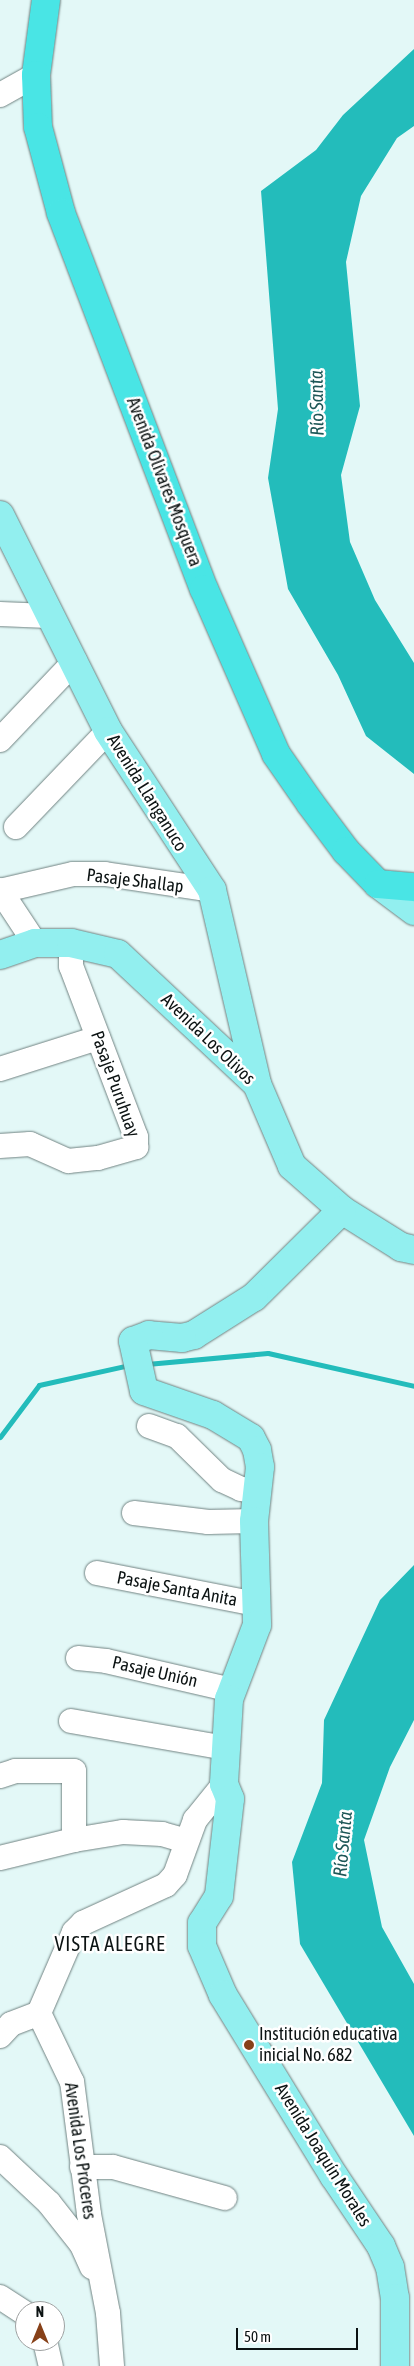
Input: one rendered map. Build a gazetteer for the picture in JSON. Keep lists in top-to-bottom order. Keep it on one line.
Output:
{"streets":{"highway":["Avenida Olivares Mosquera"],"main road":["Avenida Llanganuco","Avenida Los Olivos","Avenida Joaquín Morales"],"street":["Pasaje Shallap","Pasaje Puruhuay","Pasaje Santa Anita","Pasaje Unión","Avenida Los Próceres"]},"crossings":[["Avenida Llanganuco","Pasaje Shallap"],["Avenida Llanganuco","Avenida Los Olivos"],["Avenida Los Olivos","Pasaje Puruhuay"],["Avenida Los Olivos","Avenida Joaquín Morales"],["Pasaje Santa Anita","Avenida Joaquín Morales"],["Pasaje Unión","Avenida Joaquín Morales"]],"districts":["VISTA ALEGRE"],"water":["Río Santa"],"places":["Institución educativa inicial No. 682"],"scale_bar":"50 m","north":"top"}
